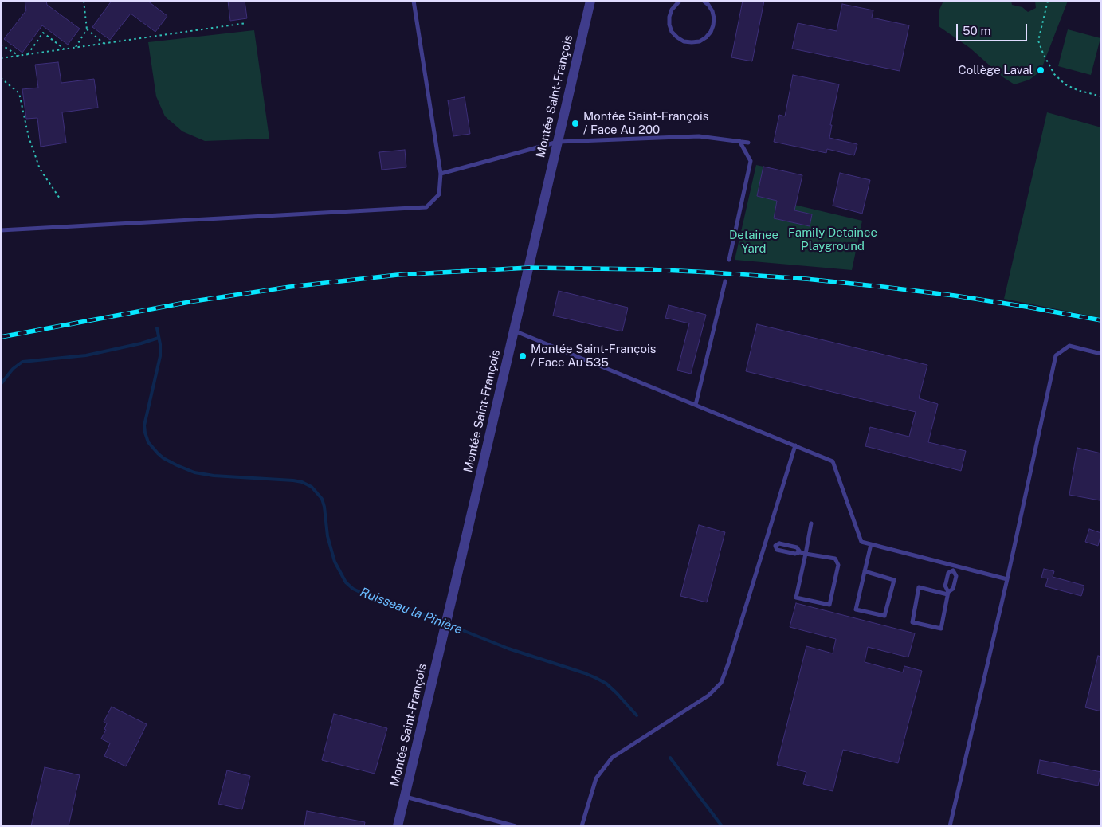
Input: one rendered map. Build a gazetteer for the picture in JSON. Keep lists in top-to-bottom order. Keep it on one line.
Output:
{"streets":{"street":["Montée Saint-François"]},"water":["Ruisseau la Pinière"],"parks":["Family Detainee Playground","Detainee Yard"],"places":["Collège Laval","Montée Saint-François / Face Au 200","Montée Saint-François / Face Au 535"],"scale_bar":"50 m"}
